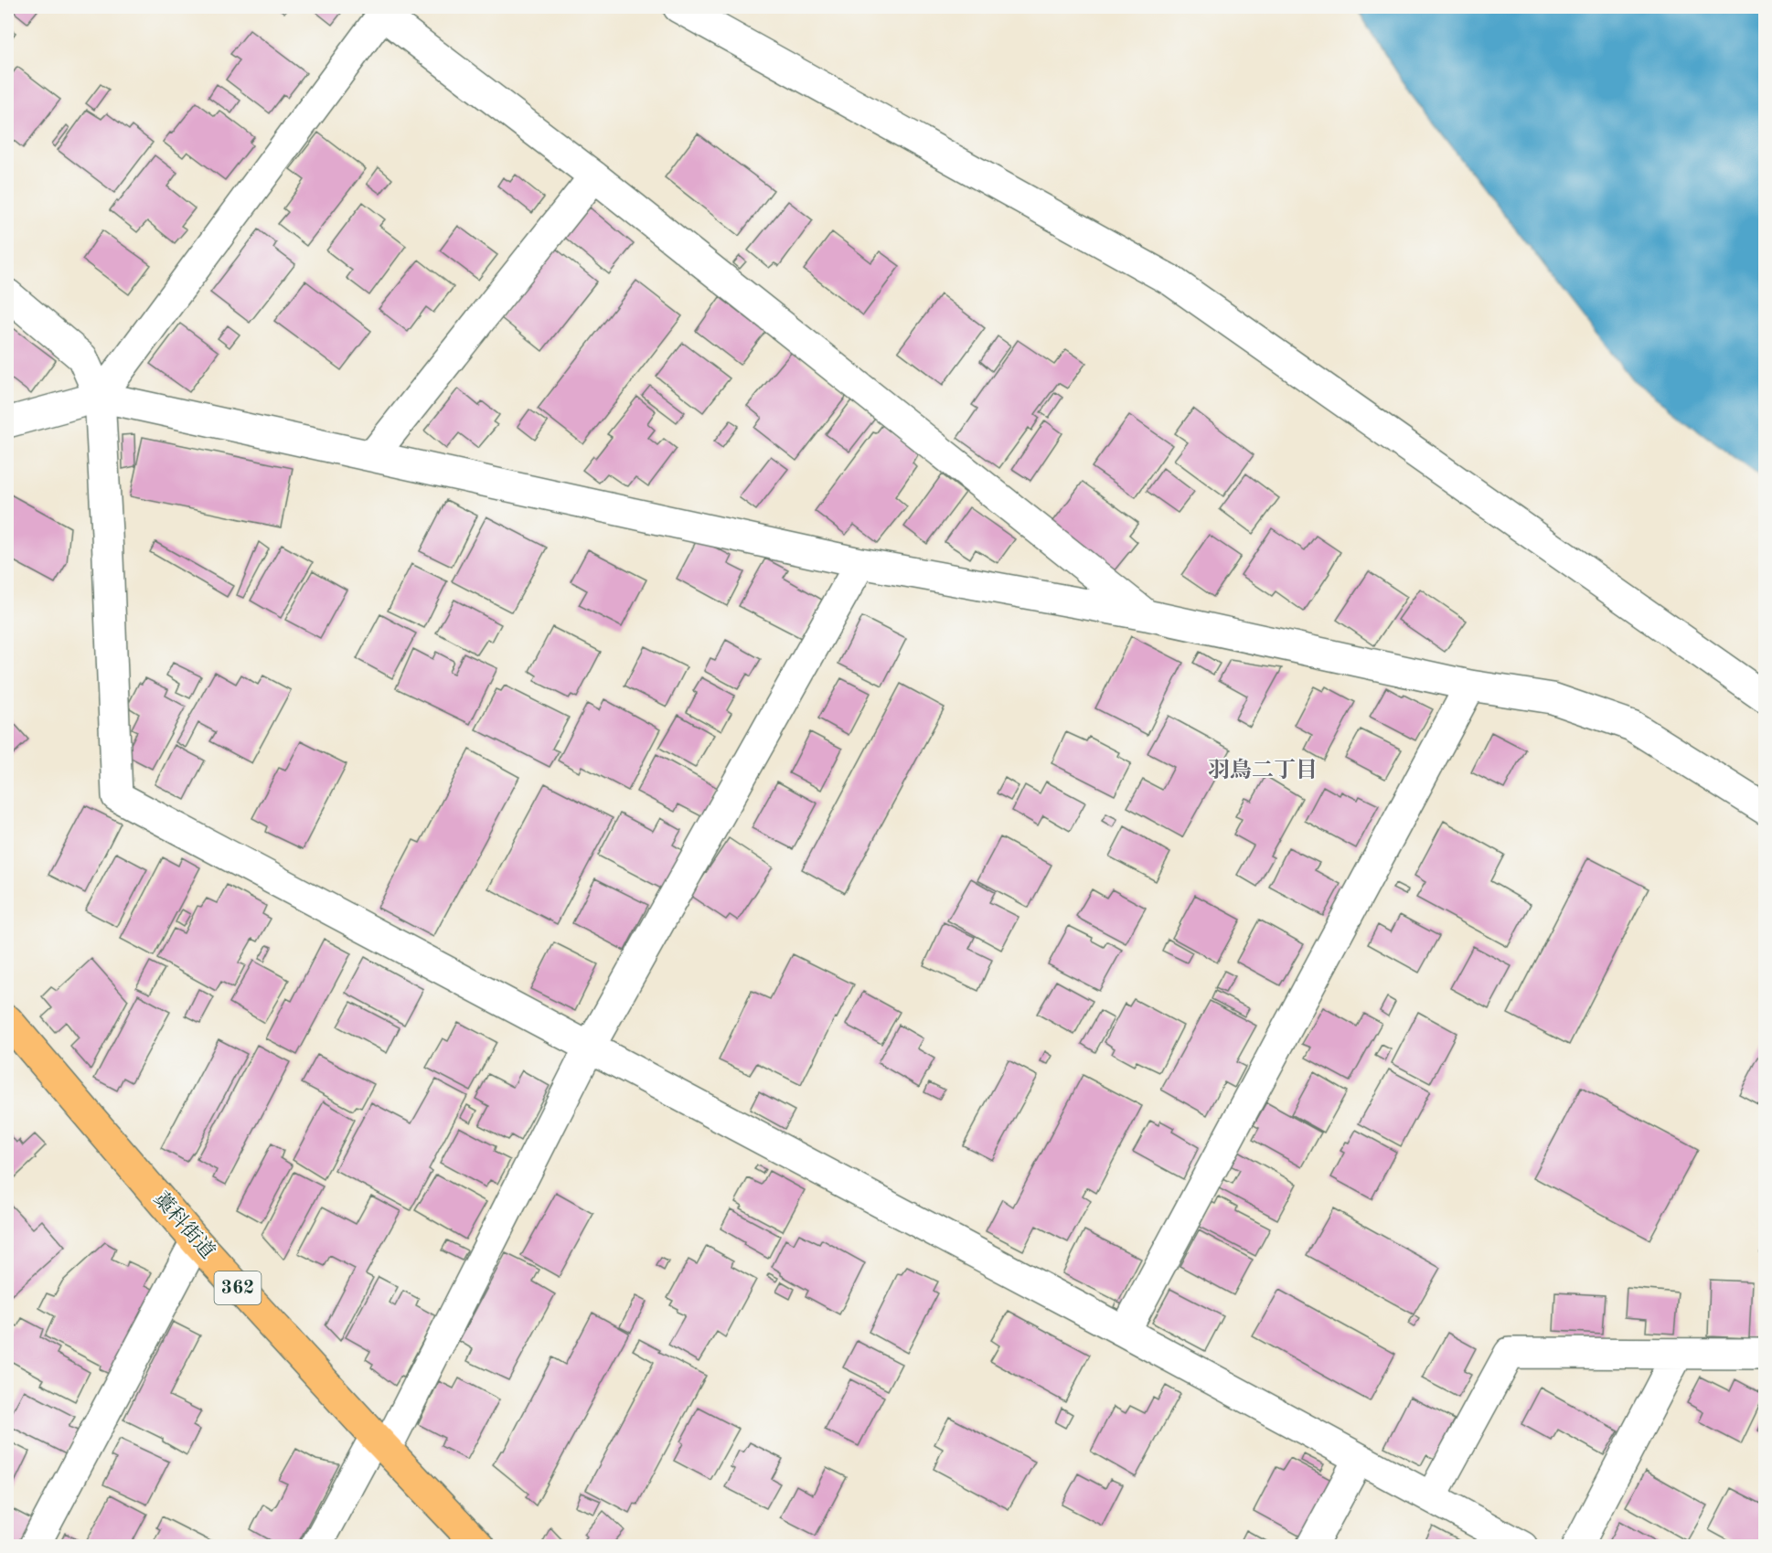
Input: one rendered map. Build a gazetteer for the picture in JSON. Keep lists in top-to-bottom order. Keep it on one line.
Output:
{"streets":{"highway":["藁科街道","362"]},"districts":["羽鳥二丁目"]}
